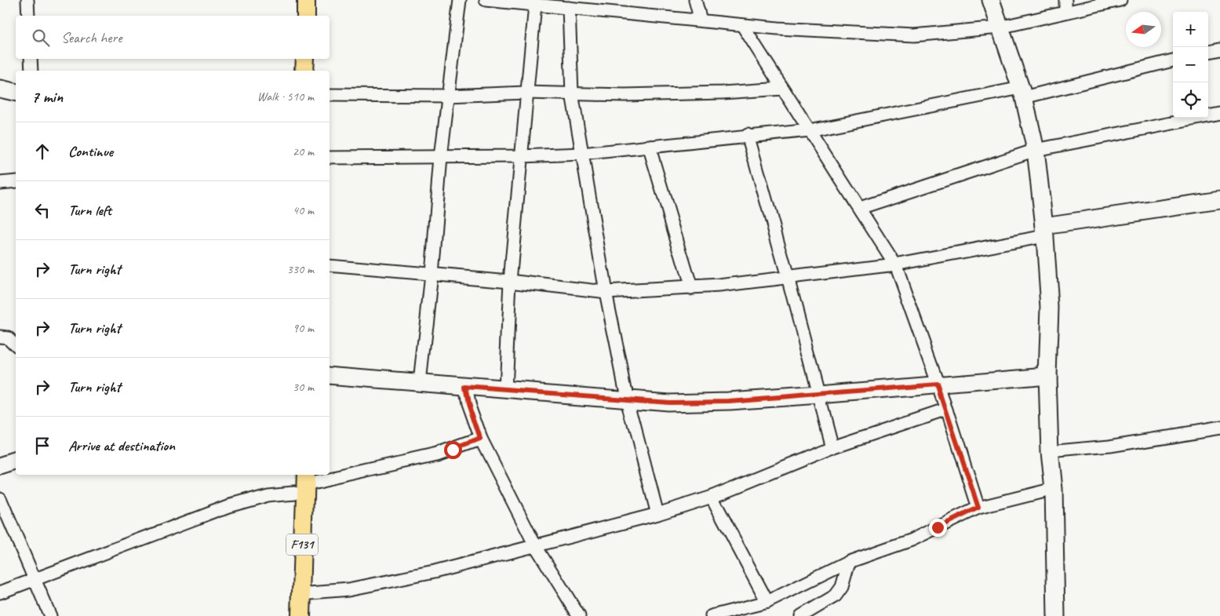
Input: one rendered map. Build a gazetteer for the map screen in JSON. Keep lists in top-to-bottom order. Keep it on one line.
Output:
{"streets":{"main road":["F131"]},"north":"left","page":{"map_buttons":["+","−"],"search":"Search here","heading":["7 min","Walk · 510 m"],"list":[["Continue","20 m"],["Turn left","40 m"],["Turn right","330 m"],["Turn right","90 m"],["Turn right","30 m"],"Arrive at destination"]}}
